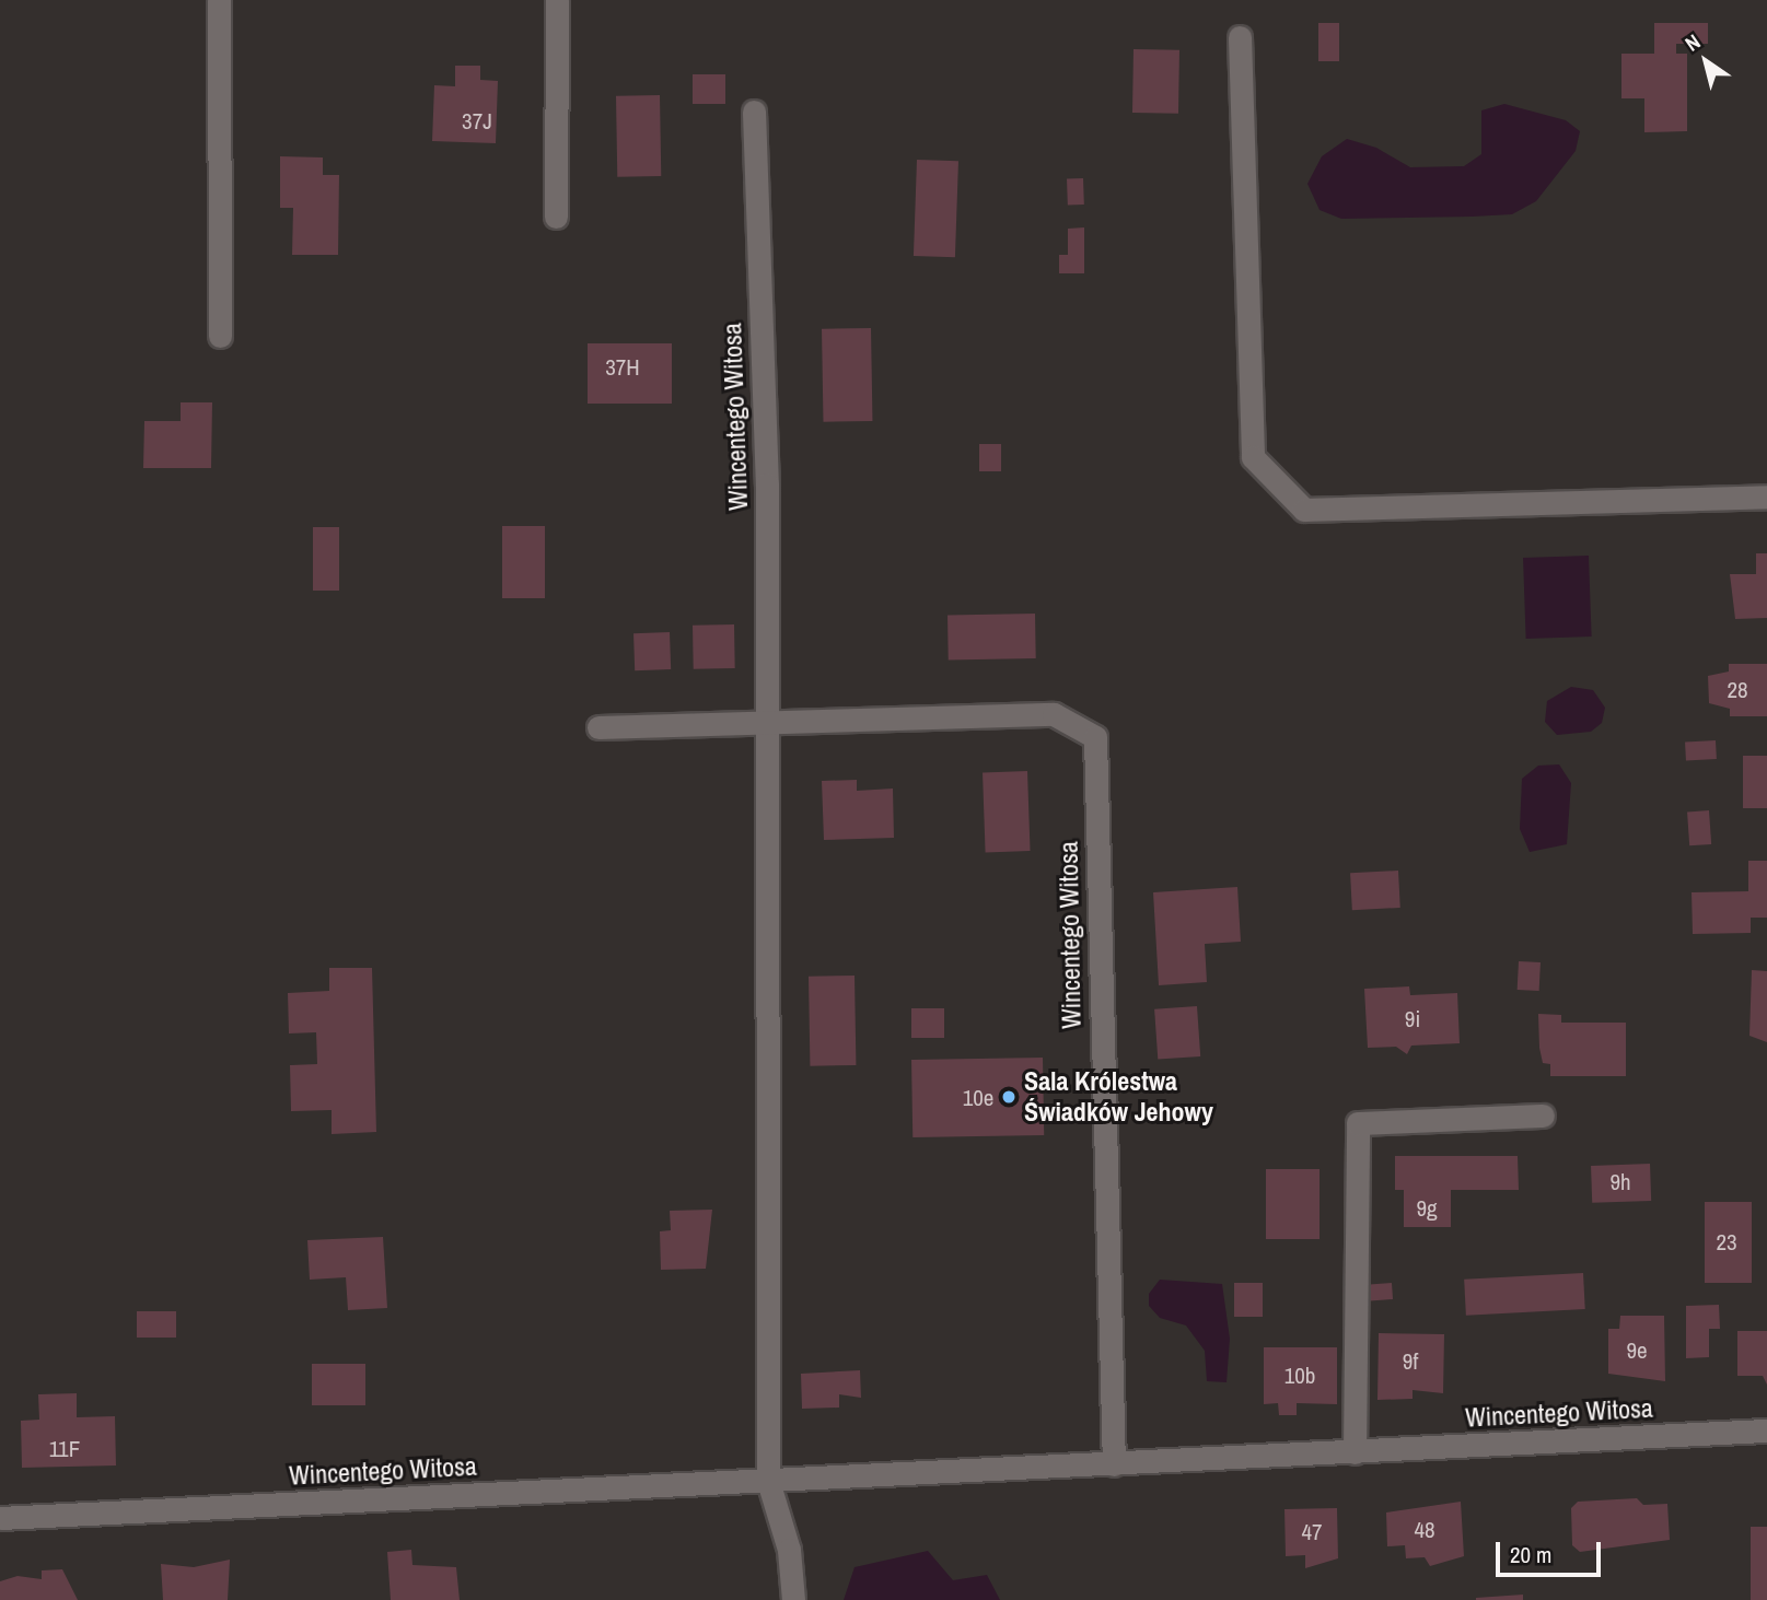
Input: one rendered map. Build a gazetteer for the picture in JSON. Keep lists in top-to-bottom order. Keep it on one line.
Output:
{"streets":{"street":["Wincentego Witosa"]},"places":["Sala Królestwa Świadków Jehowy"],"house_numbers":["37J","37H","28","9i","10e","9h","9g","23","9e","9f","10b","11F","48","47"],"scale_bar":"20 m","north":"top left"}
